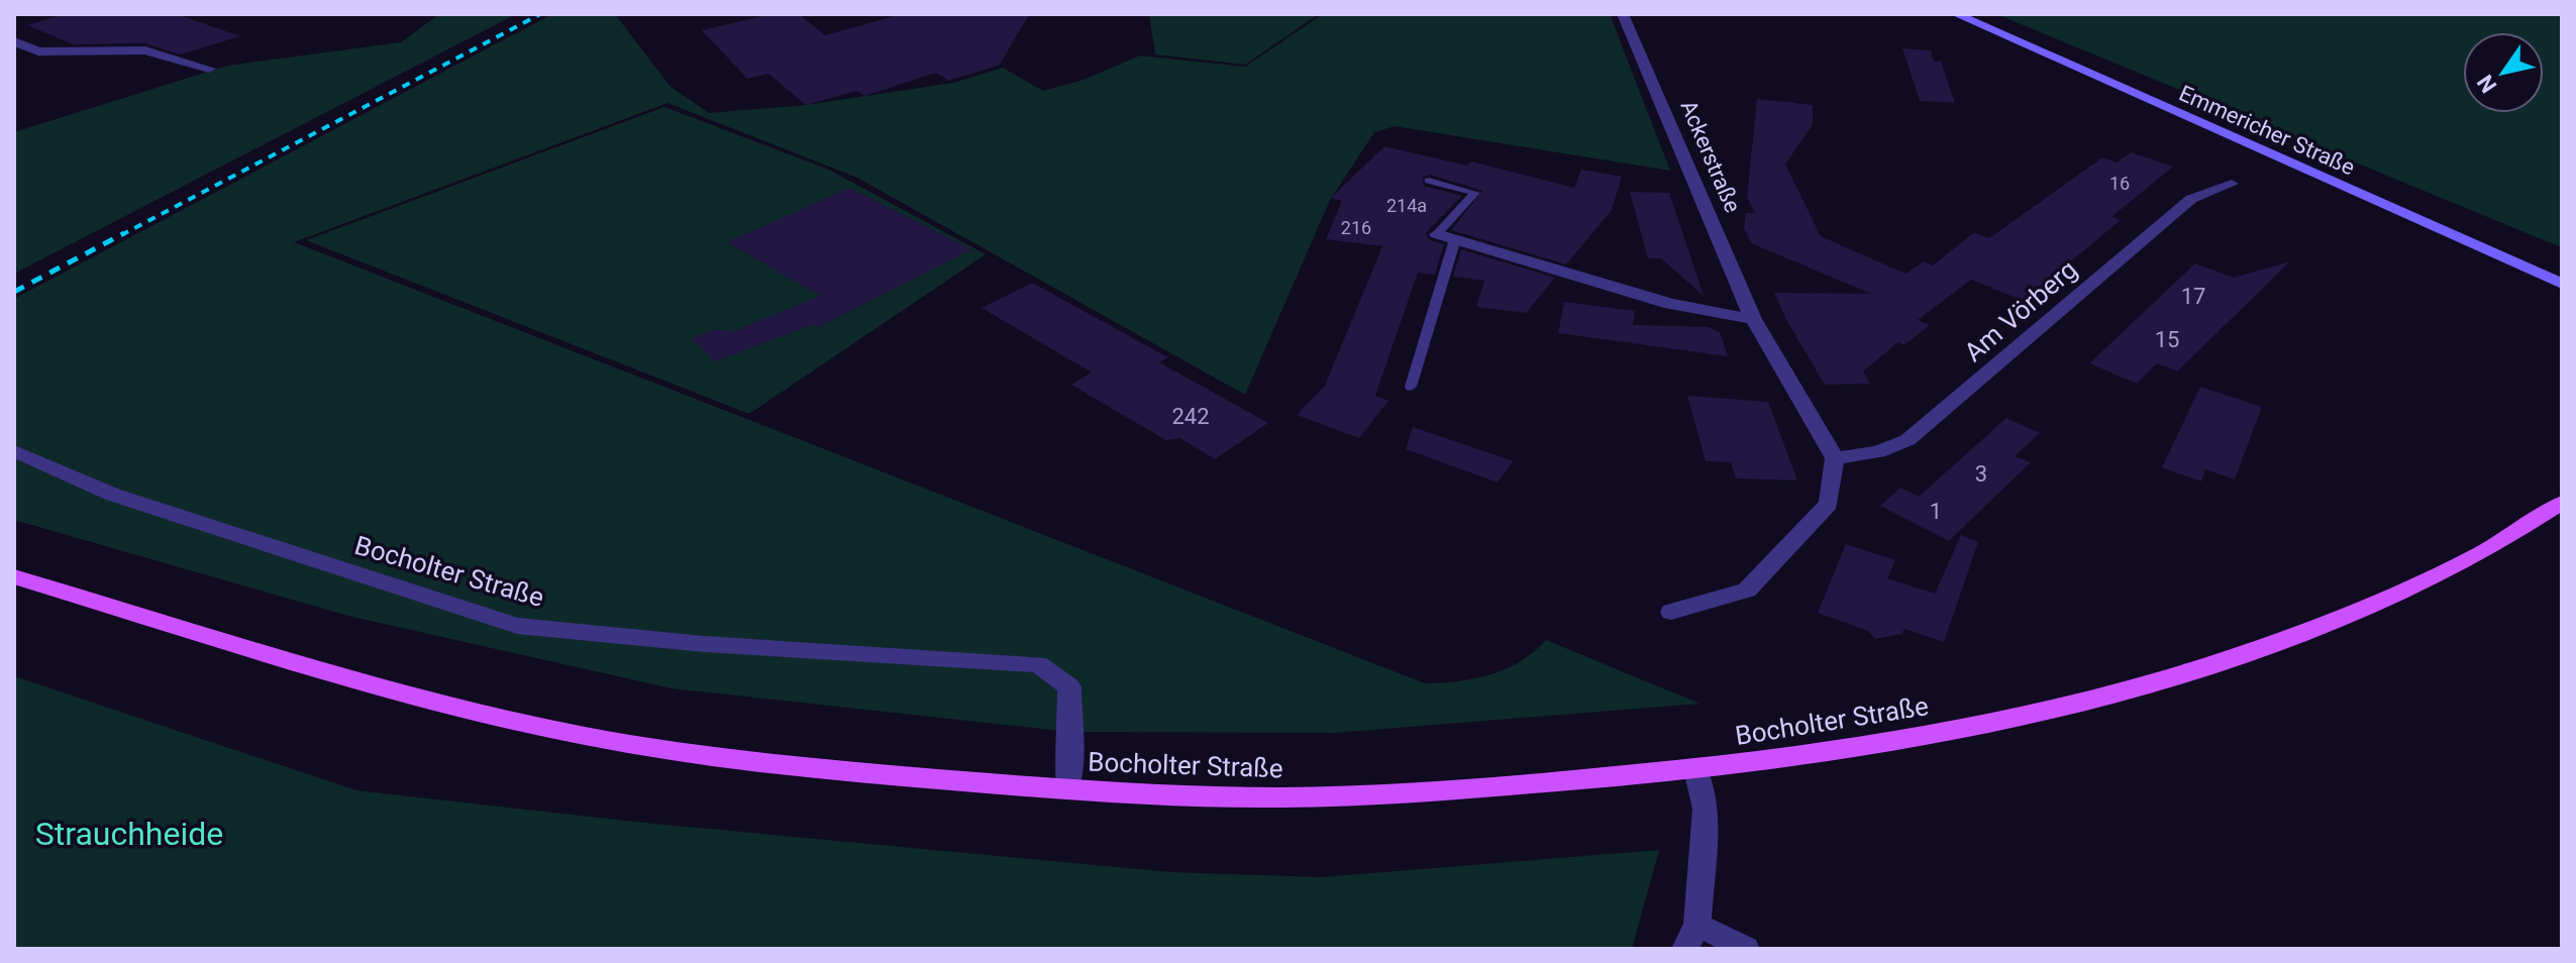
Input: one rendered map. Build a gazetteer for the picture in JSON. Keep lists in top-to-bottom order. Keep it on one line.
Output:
{"streets":{"main road":["Emmericher Straße","Bocholter Straße"],"street":["Ackerstraße","Am Vörberg"]},"crossings":[["Ackerstraße","Am Vörberg"]],"parks":["Strauchheide"],"house_numbers":["16","214a","216","17","15","242","3","1"],"north":"bottom left"}
